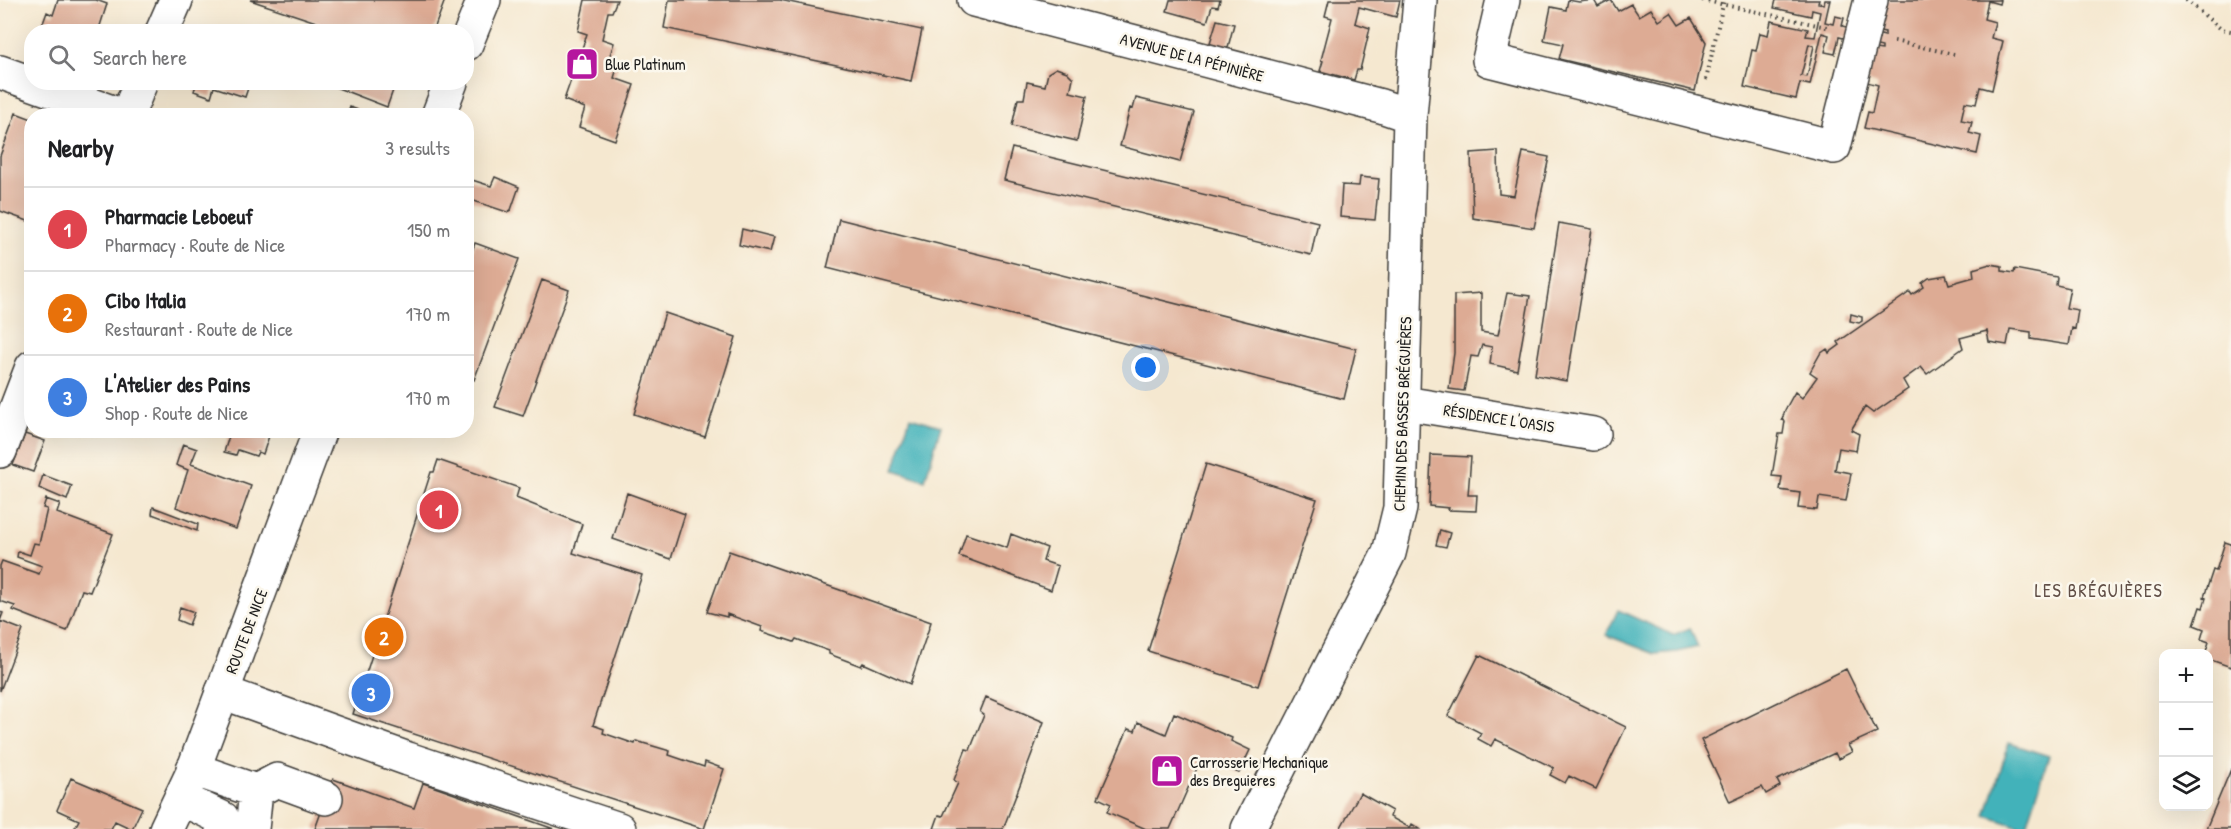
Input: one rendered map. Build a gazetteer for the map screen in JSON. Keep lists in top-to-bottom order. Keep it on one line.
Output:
{"streets":{"street":["AVENUE DE LA PÉPINIÈRE","CHEMIN DES BASSES BRÉGUIÈRES","RÉSIDENCE L'OASIS","ROUTE DE NICE"]},"crossings":[["AVENUE DE LA PÉPINIÈRE","CHEMIN DES BASSES BRÉGUIÈRES"],["CHEMIN DES BASSES BRÉGUIÈRES","RÉSIDENCE L'OASIS"]],"districts":["LES BRÉGUIÈRES"],"places":{"shop":["Blue Platinum","Carrosserie Mechanique des Breguieres"]},"page":{"search":"Search here","heading":["Nearby","3 results"],"list":[{"mark":"1","name":"Pharmacie Leboeuf","note":"Pharmacy · Route de Nice","value":"150 m"},{"mark":"2","name":"Cibo Italia","note":"Restaurant · Route de Nice","value":"170 m"},{"mark":"3","name":"L'Atelier des Pains","note":"Shop · Route de Nice","value":"170 m"}],"pins":["1","2","3"],"map_buttons":["+","−"]}}
